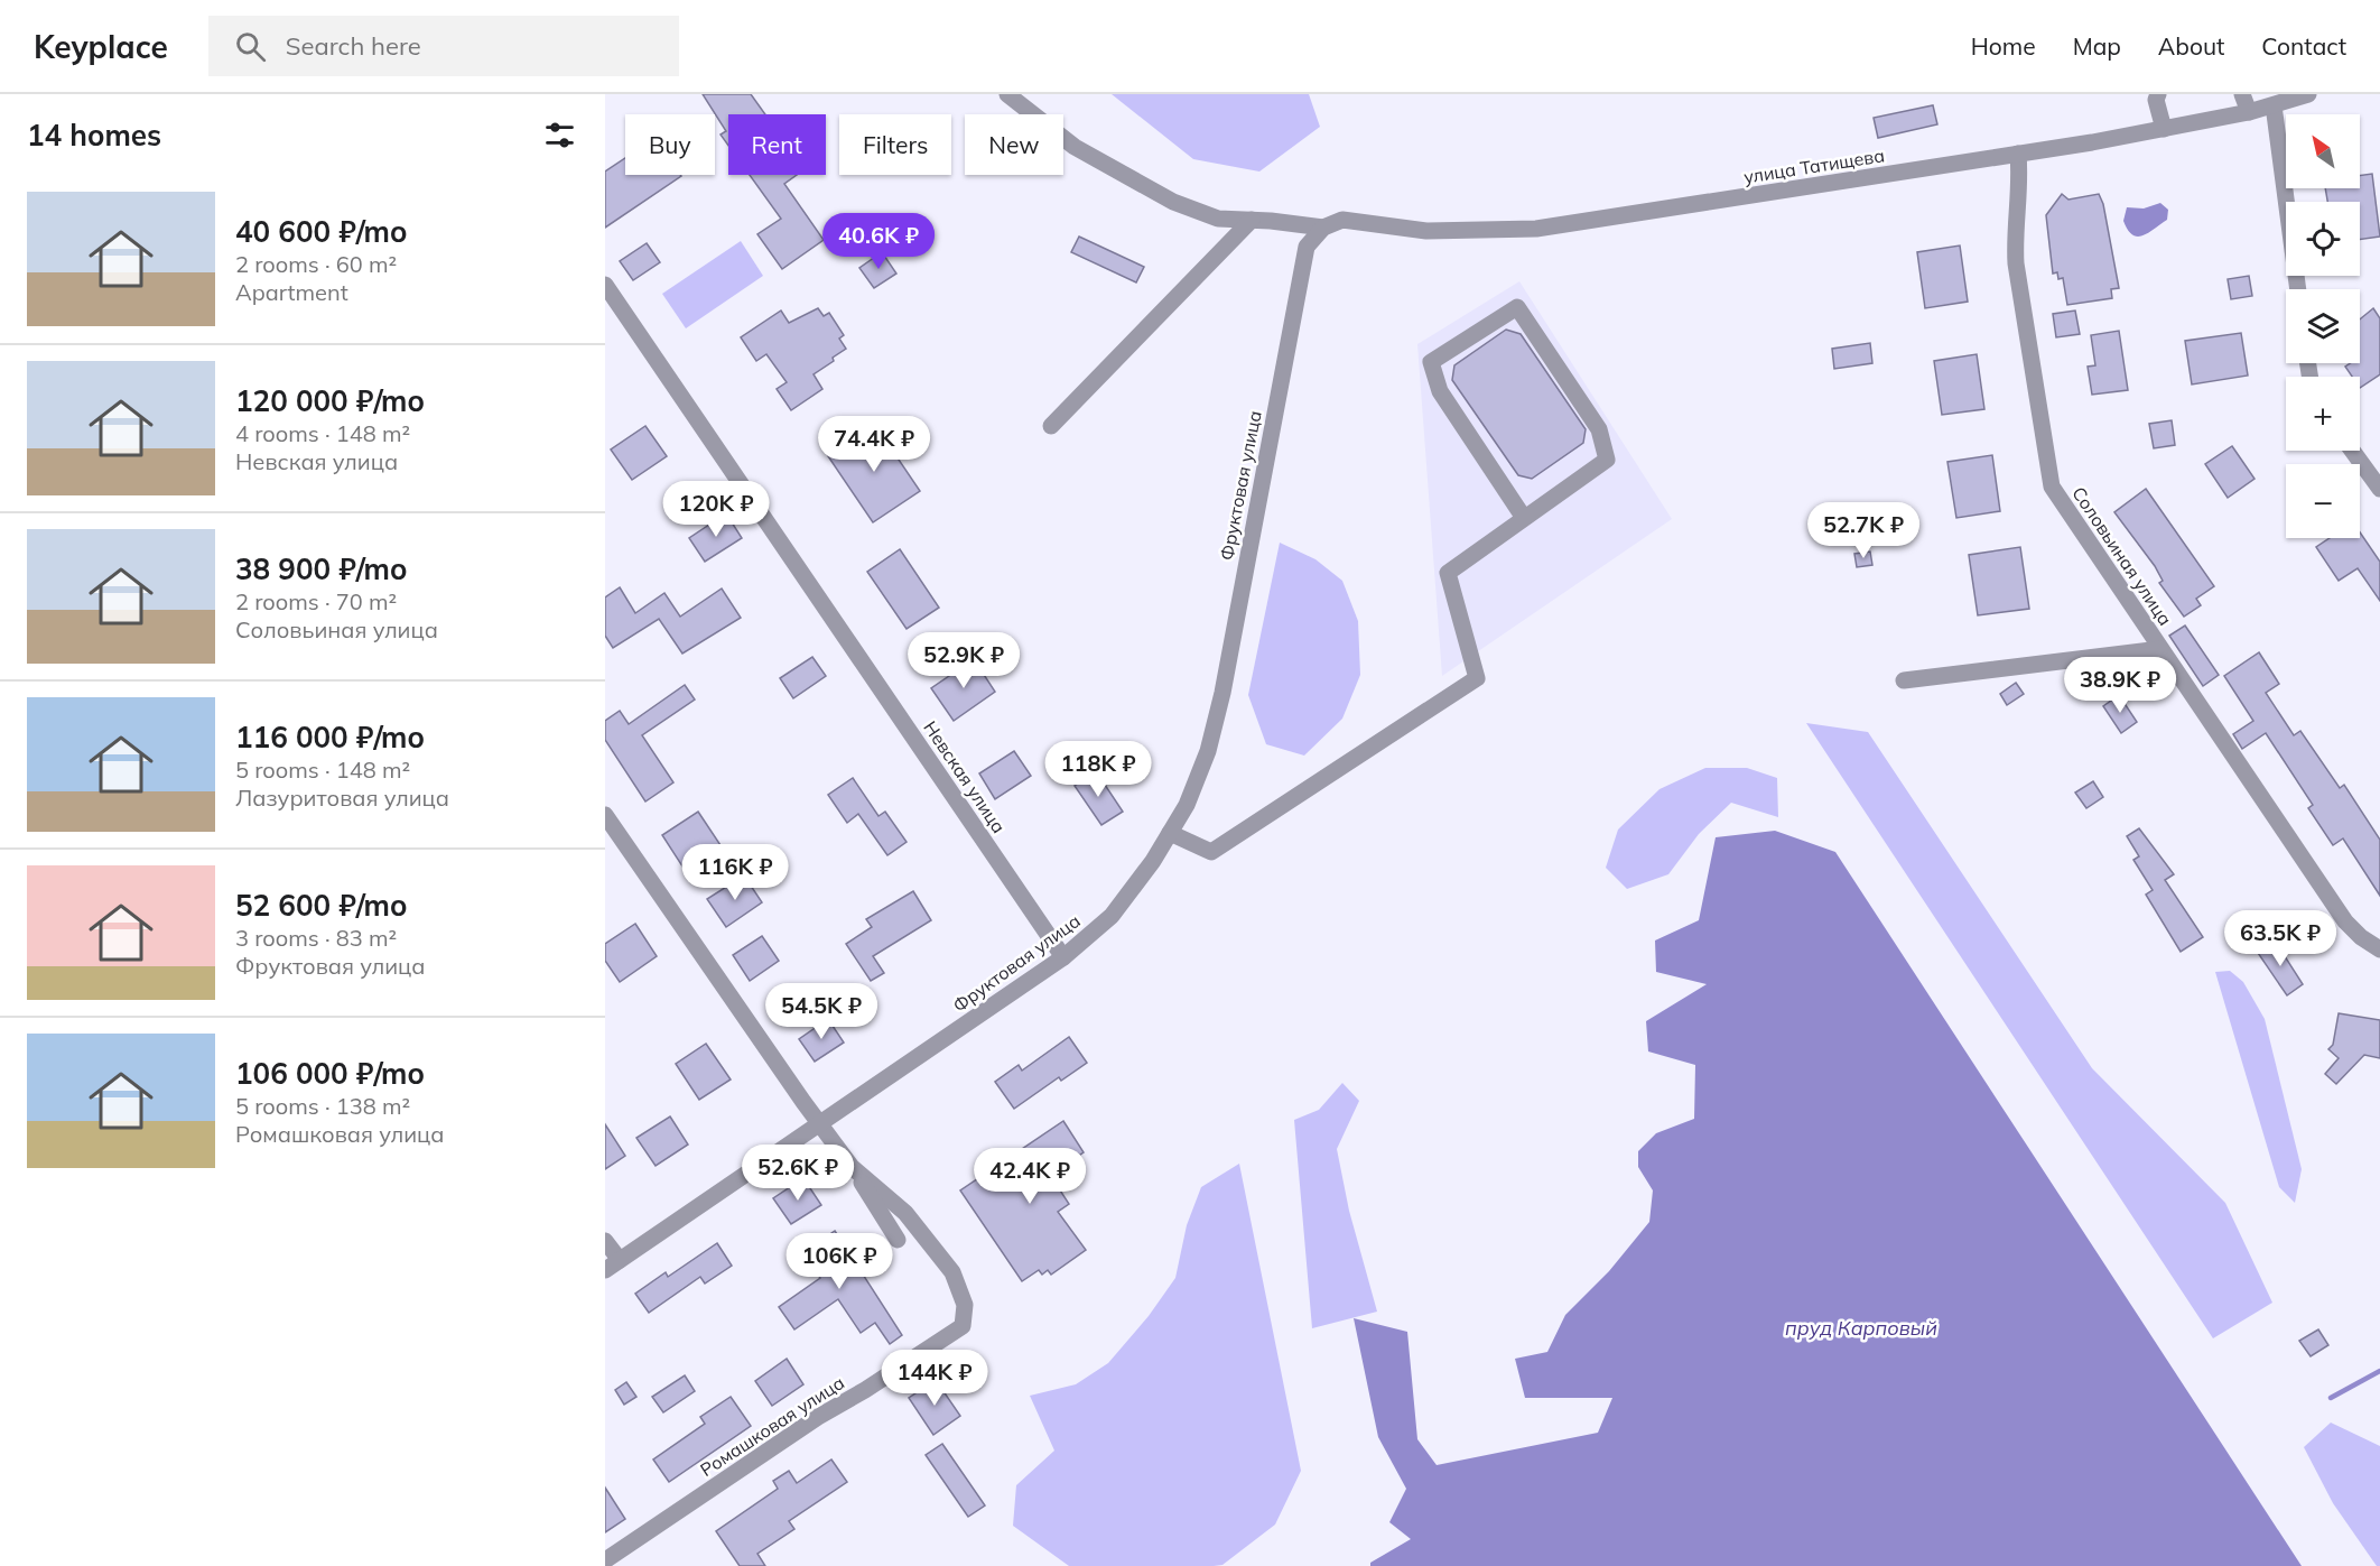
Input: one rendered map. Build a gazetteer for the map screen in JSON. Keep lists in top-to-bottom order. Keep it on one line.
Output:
{"streets":{"street":["улица Татищева","Фруктовая улица","Соловьиная улица","Невская улица","Ромашковая улица"]},"crossings":[["улица Татищева","Фруктовая улица"],["улица Татищева","Соловьиная улица"],["Фруктовая улица","Невская улица"]],"water":["пруд Карповый"],"north":"top left","page":{"header":"Keyplace","search":"Search here","nav":["Home","Map","About","Contact"],"heading":"14 homes","map_buttons":["+","−"],"chip":["Buy","Rent","Filters","New"],"list":[{"name":"40 600 ₽/mo","note":"2 rooms · 60 m² · Apartment"},{"name":"120 000 ₽/mo","note":"4 rooms · 148 m² · Невская улица"},{"name":"38 900 ₽/mo","note":"2 rooms · 70 m² · Соловьиная улица"},{"name":"116 000 ₽/mo","note":"5 rooms · 148 m² · Лазуритовая улица"},{"name":"52 600 ₽/mo","note":"3 rooms · 83 m² · Фруктовая улица"},{"name":"106 000 ₽/mo","note":"5 rooms · 138 m² · Ромашковая улица"}],"price":["40.6K ₽","74.4K ₽","120K ₽","52.7K ₽","52.9K ₽","38.9K ₽","118K ₽","116K ₽","63.5K ₽","54.5K ₽","52.6K ₽","42.4K ₽","106K ₽","144K ₽"]}}
